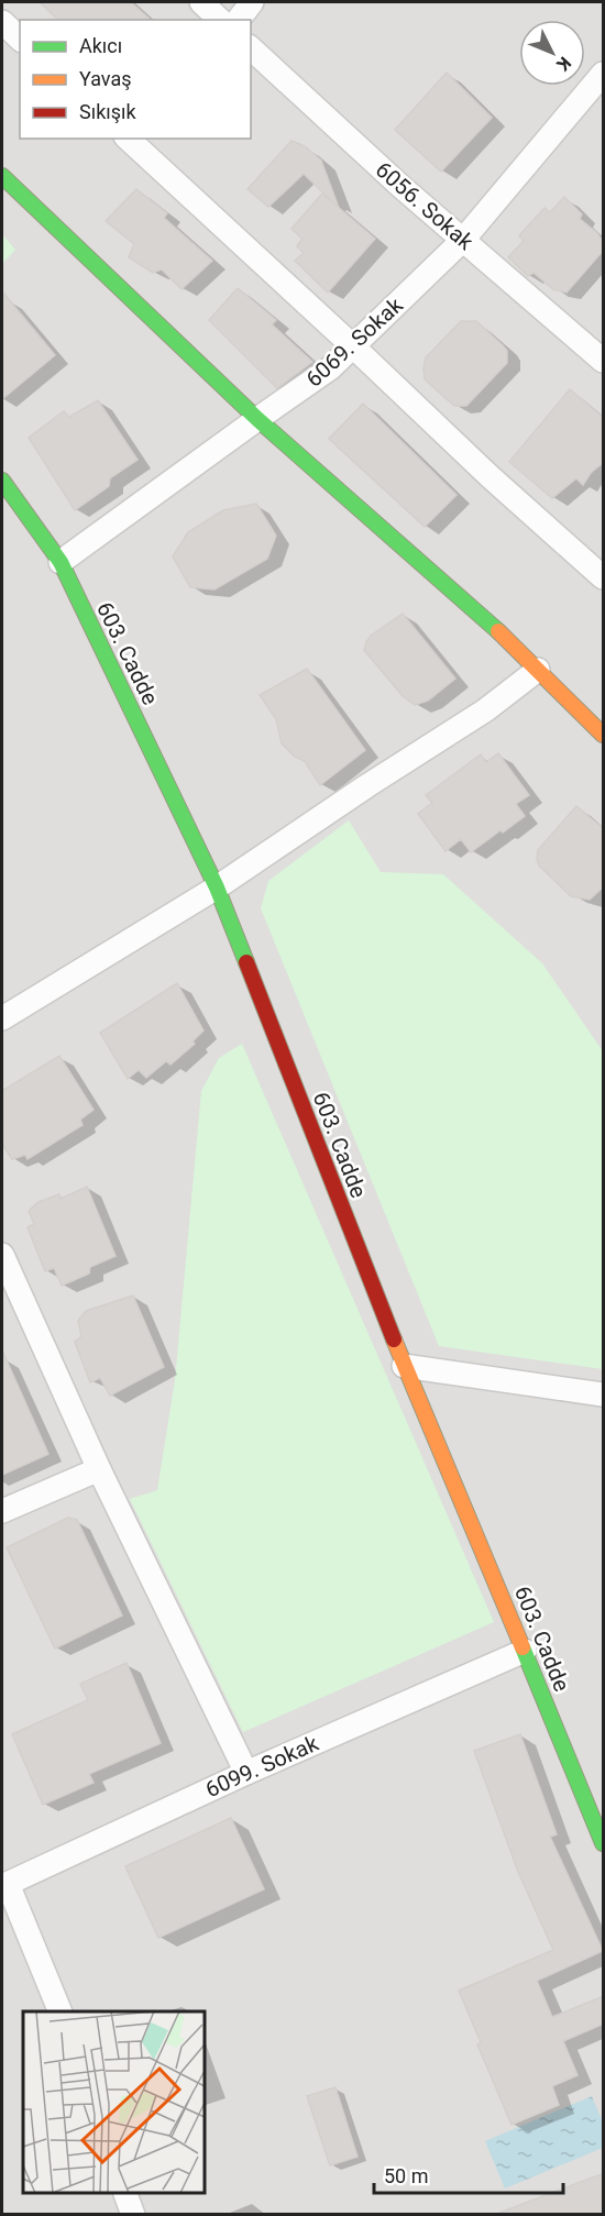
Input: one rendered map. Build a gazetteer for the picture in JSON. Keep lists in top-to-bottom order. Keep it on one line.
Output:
{"streets":{"street":["6056. Sokak","6069. Sokak","603. Cadde","6099. Sokak"]},"crossings":[["6056. Sokak","6069. Sokak"],["6069. Sokak","603. Cadde"],["603. Cadde","6099. Sokak"]],"legend":["Akıcı","Yavaş","Sıkışık"],"scale_bar":"50 m","north":"bottom right"}
